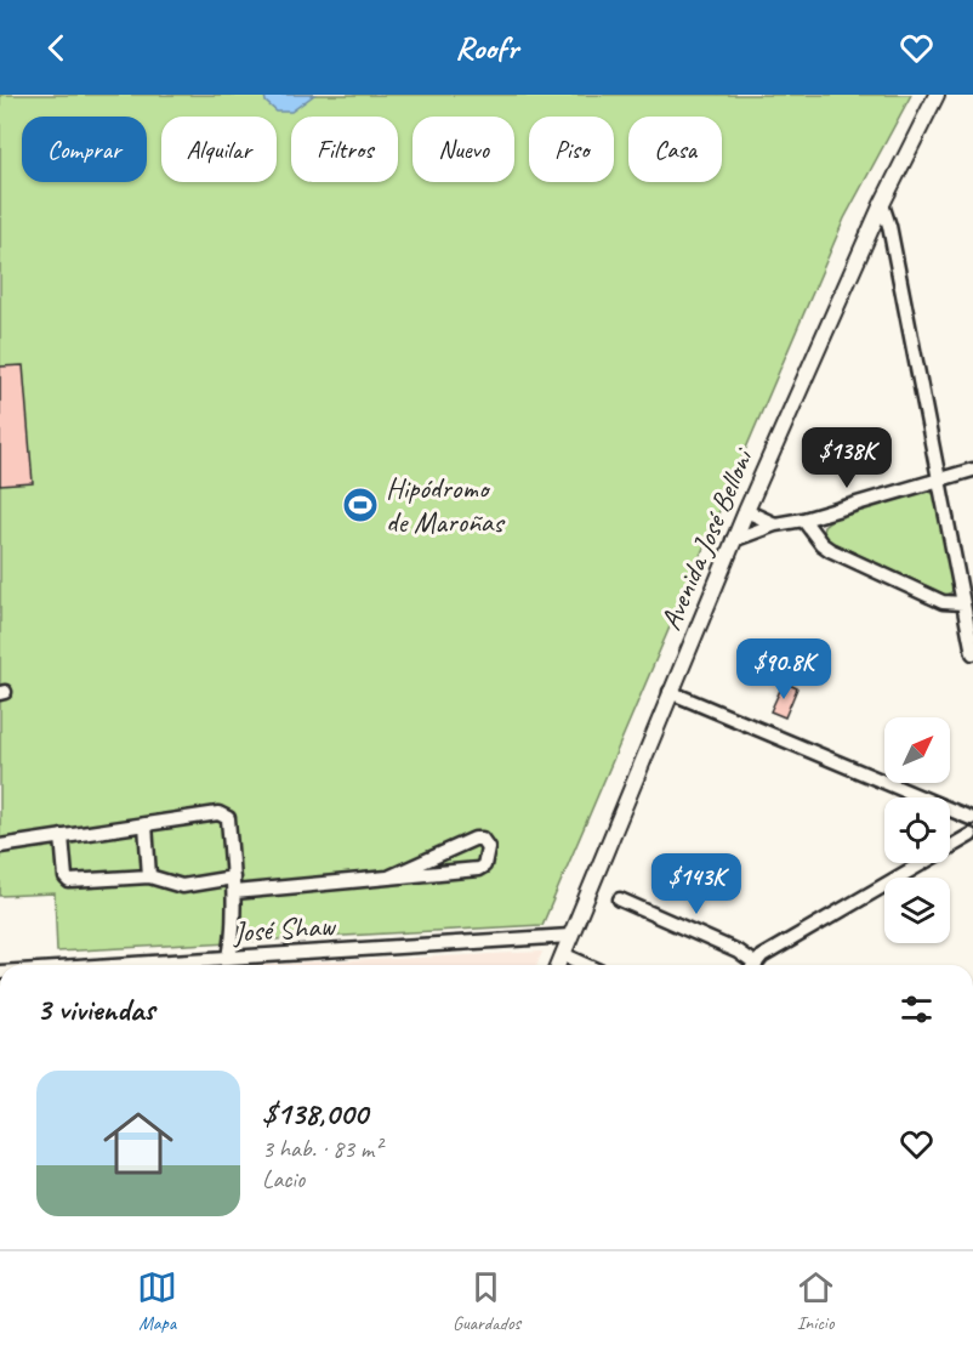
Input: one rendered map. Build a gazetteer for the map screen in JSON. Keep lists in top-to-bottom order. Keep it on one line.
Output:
{"streets":{"main road":["Avenida José Belloni"],"street":["José Shaw"]},"crossings":[["Avenida José Belloni","José Shaw"]],"places":{"sports":["Hipódromo de Maroñas"]},"north":"top right","page":{"header":"Roofr","chip":["Comprar","Alquilar","Filtros","Nuevo","Piso","Casa"],"price":["$138K","$90.8K","$143K"],"heading":"3 viviendas","list":[{"name":"$138,000","note":"3 hab. · 83 m² · Lacio"}],"tabs":["Mapa","Guardados","Inicio"]}}
